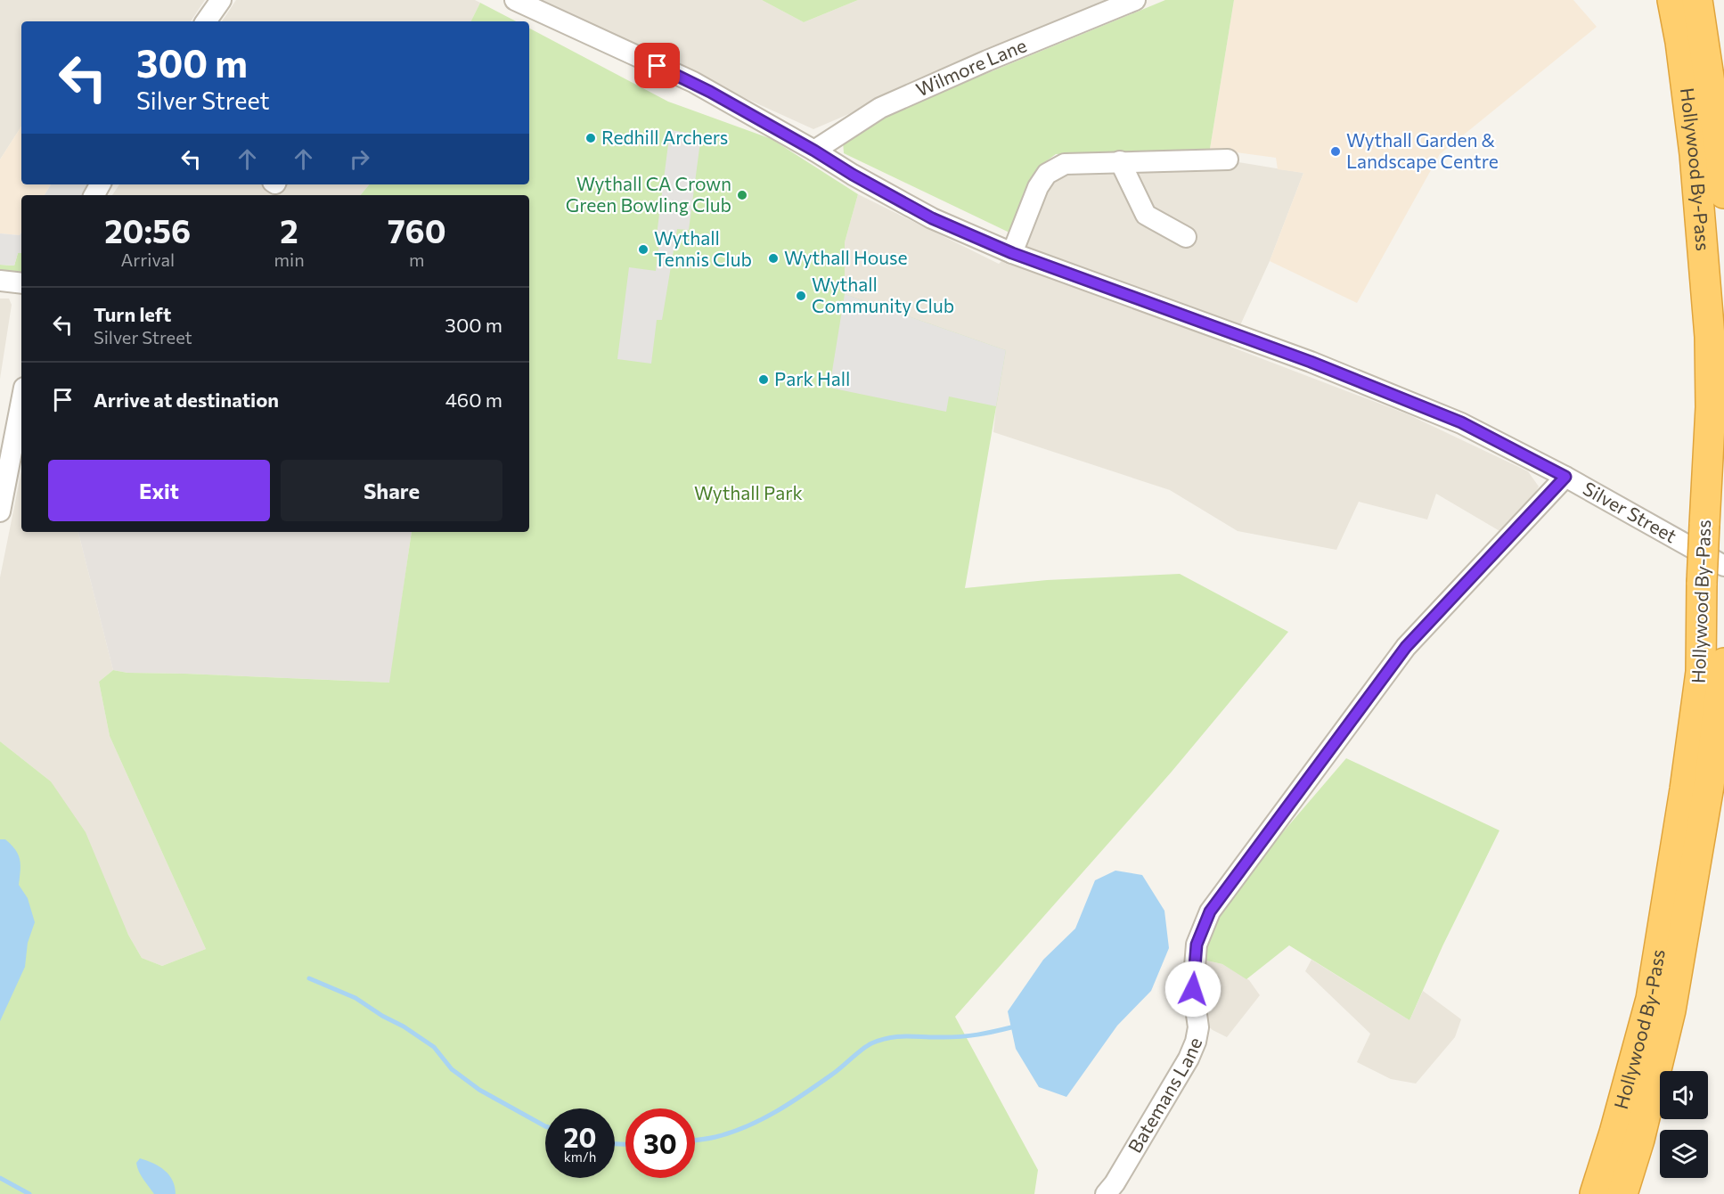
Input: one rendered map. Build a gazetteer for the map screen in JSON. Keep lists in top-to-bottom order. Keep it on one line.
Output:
{"streets":{"highway":["Hollywood By-Pass"],"street":["Wilmore Lane","Silver Street","Batemans Lane"]},"crossings":[["Wilmore Lane","Silver Street"],["Hollywood By-Pass","Silver Street"],["Silver Street","Batemans Lane"]],"parks":["Wythall Park"],"places":["Redhill Archers","Wythall Garden & Landscape Centre","Wythall CA Crown Green Bowling Club","Wythall Tennis Club","Wythall House","Wythall Community Club","Park Hall"],"page":{"turn":["300 m","Silver Street"],"eta":["20:56","Arrival","2","min","760","m"],"list":[{"name":"Turn left","note":"Silver Street","value":"300 m"},{"name":"Arrive at destination","value":"460 m"}],"buttons":["Exit","Share"],"speed":"20 km/h","limit":"30"}}
